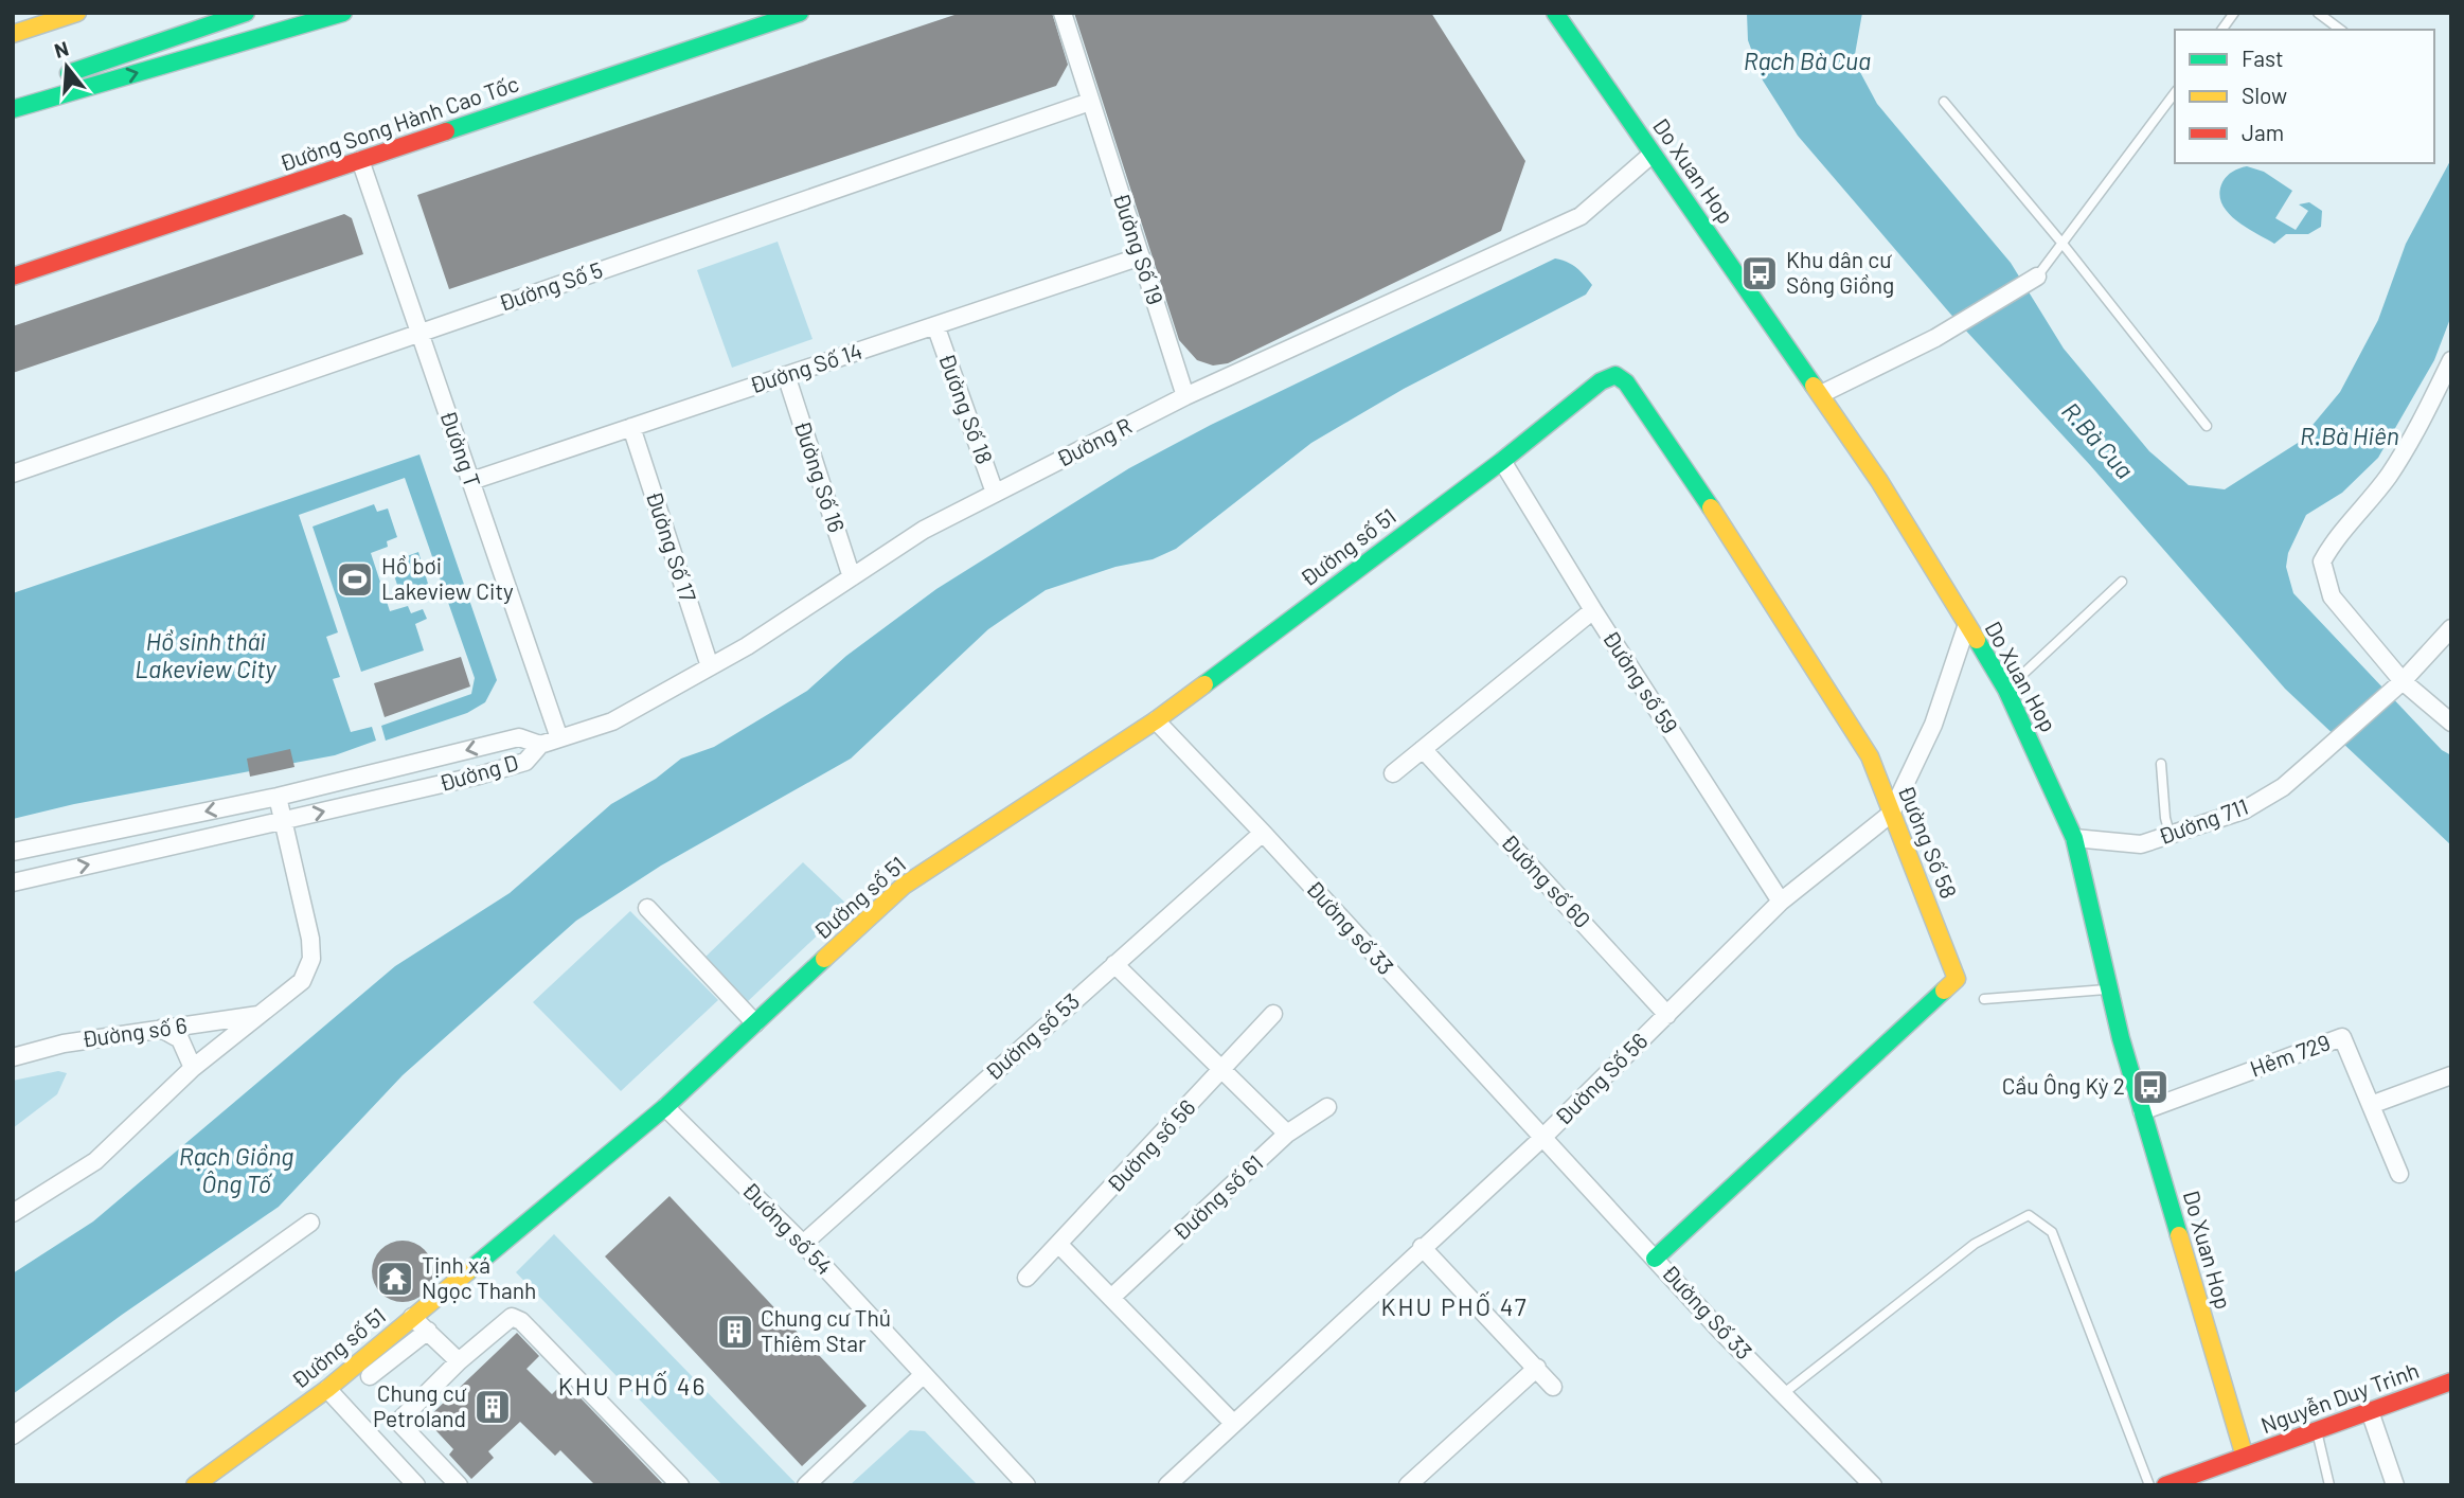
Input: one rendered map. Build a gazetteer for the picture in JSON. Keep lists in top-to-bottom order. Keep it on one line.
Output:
{"streets":{"main road":["Đường Song Hành Cao Tốc","Do Xuan Hop","Đường số 51","Đường Số 58","Nguyễn Duy Trinh"],"street":["Đường Số 19","Đường Số 5","Đường Số 14","Đường Số 18","Đường R","Đường T","Đường Số 16","Đường Số 17","Đường số 59","Đường D","Đường 711","Đường số 60","Đường số 33","Đường số 6","Đường số 53","Hẻm 729","Đường Số 56","Đường số 56","Đường số 61","Đường số 54","Đường Số 33"]},"crossings":[["Đường Song Hành Cao Tốc","Đường T"],["Do Xuan Hop","Đường R"],["Do Xuan Hop","Đường 711"],["Do Xuan Hop","Hẻm 729"],["Do Xuan Hop","Đường Số 56"],["Do Xuan Hop","Nguyễn Duy Trinh"],["Đường Số 19","Đường Số 5"],["Đường Số 19","Đường Số 14"],["Đường Số 19","Đường R"],["Đường Số 5","Đường T"],["Đường Số 14","Đường Số 18"],["Đường Số 14","Đường T"],["Đường Số 14","Đường Số 16"],["Đường Số 14","Đường Số 17"],["Đường Số 18","Đường R"],["Đường R","Đường T"],["Đường R","Đường Số 16"],["Đường R","Đường Số 17"],["Đường R","Đường D"],["Đường số 51","Đường số 59"],["Đường số 51","Đường Số 58"],["Đường số 51","Đường số 33"],["Đường số 51","Đường số 54"],["Đường số 59","Đường Số 56"],["Đường Số 58","Đường Số 56"],["Đường Số 58","Đường Số 33"],["Đường số 60","Đường Số 56"],["Đường số 33","Đường số 53"],["Đường số 33","Đường Số 56"],["Đường số 33","Đường Số 33"],["Đường số 53","Đường số 54"],["Đường Số 56","Đường Số 33"]],"districts":["KHU PHỐ 47","KHU PHỐ 46"],"water":["Rạch Bà Cua","R.Bà Hiên","R.Bà Cua","Hồ sinh thái Lakeview City","Rạch Giồng Ông Tố"],"places":{"bus stop":["Khu dân cư Sông Giồng","Cầu Ông Kỳ 2"],"sports":["Hồ bơi Lakeview City"],"temple":["Tịnh xá Ngọc Thanh"],"building":["Chung cư Thủ Thiêm Star","Chung cư Petroland"]},"legend":["Fast","Slow","Jam"],"north":"top"}
